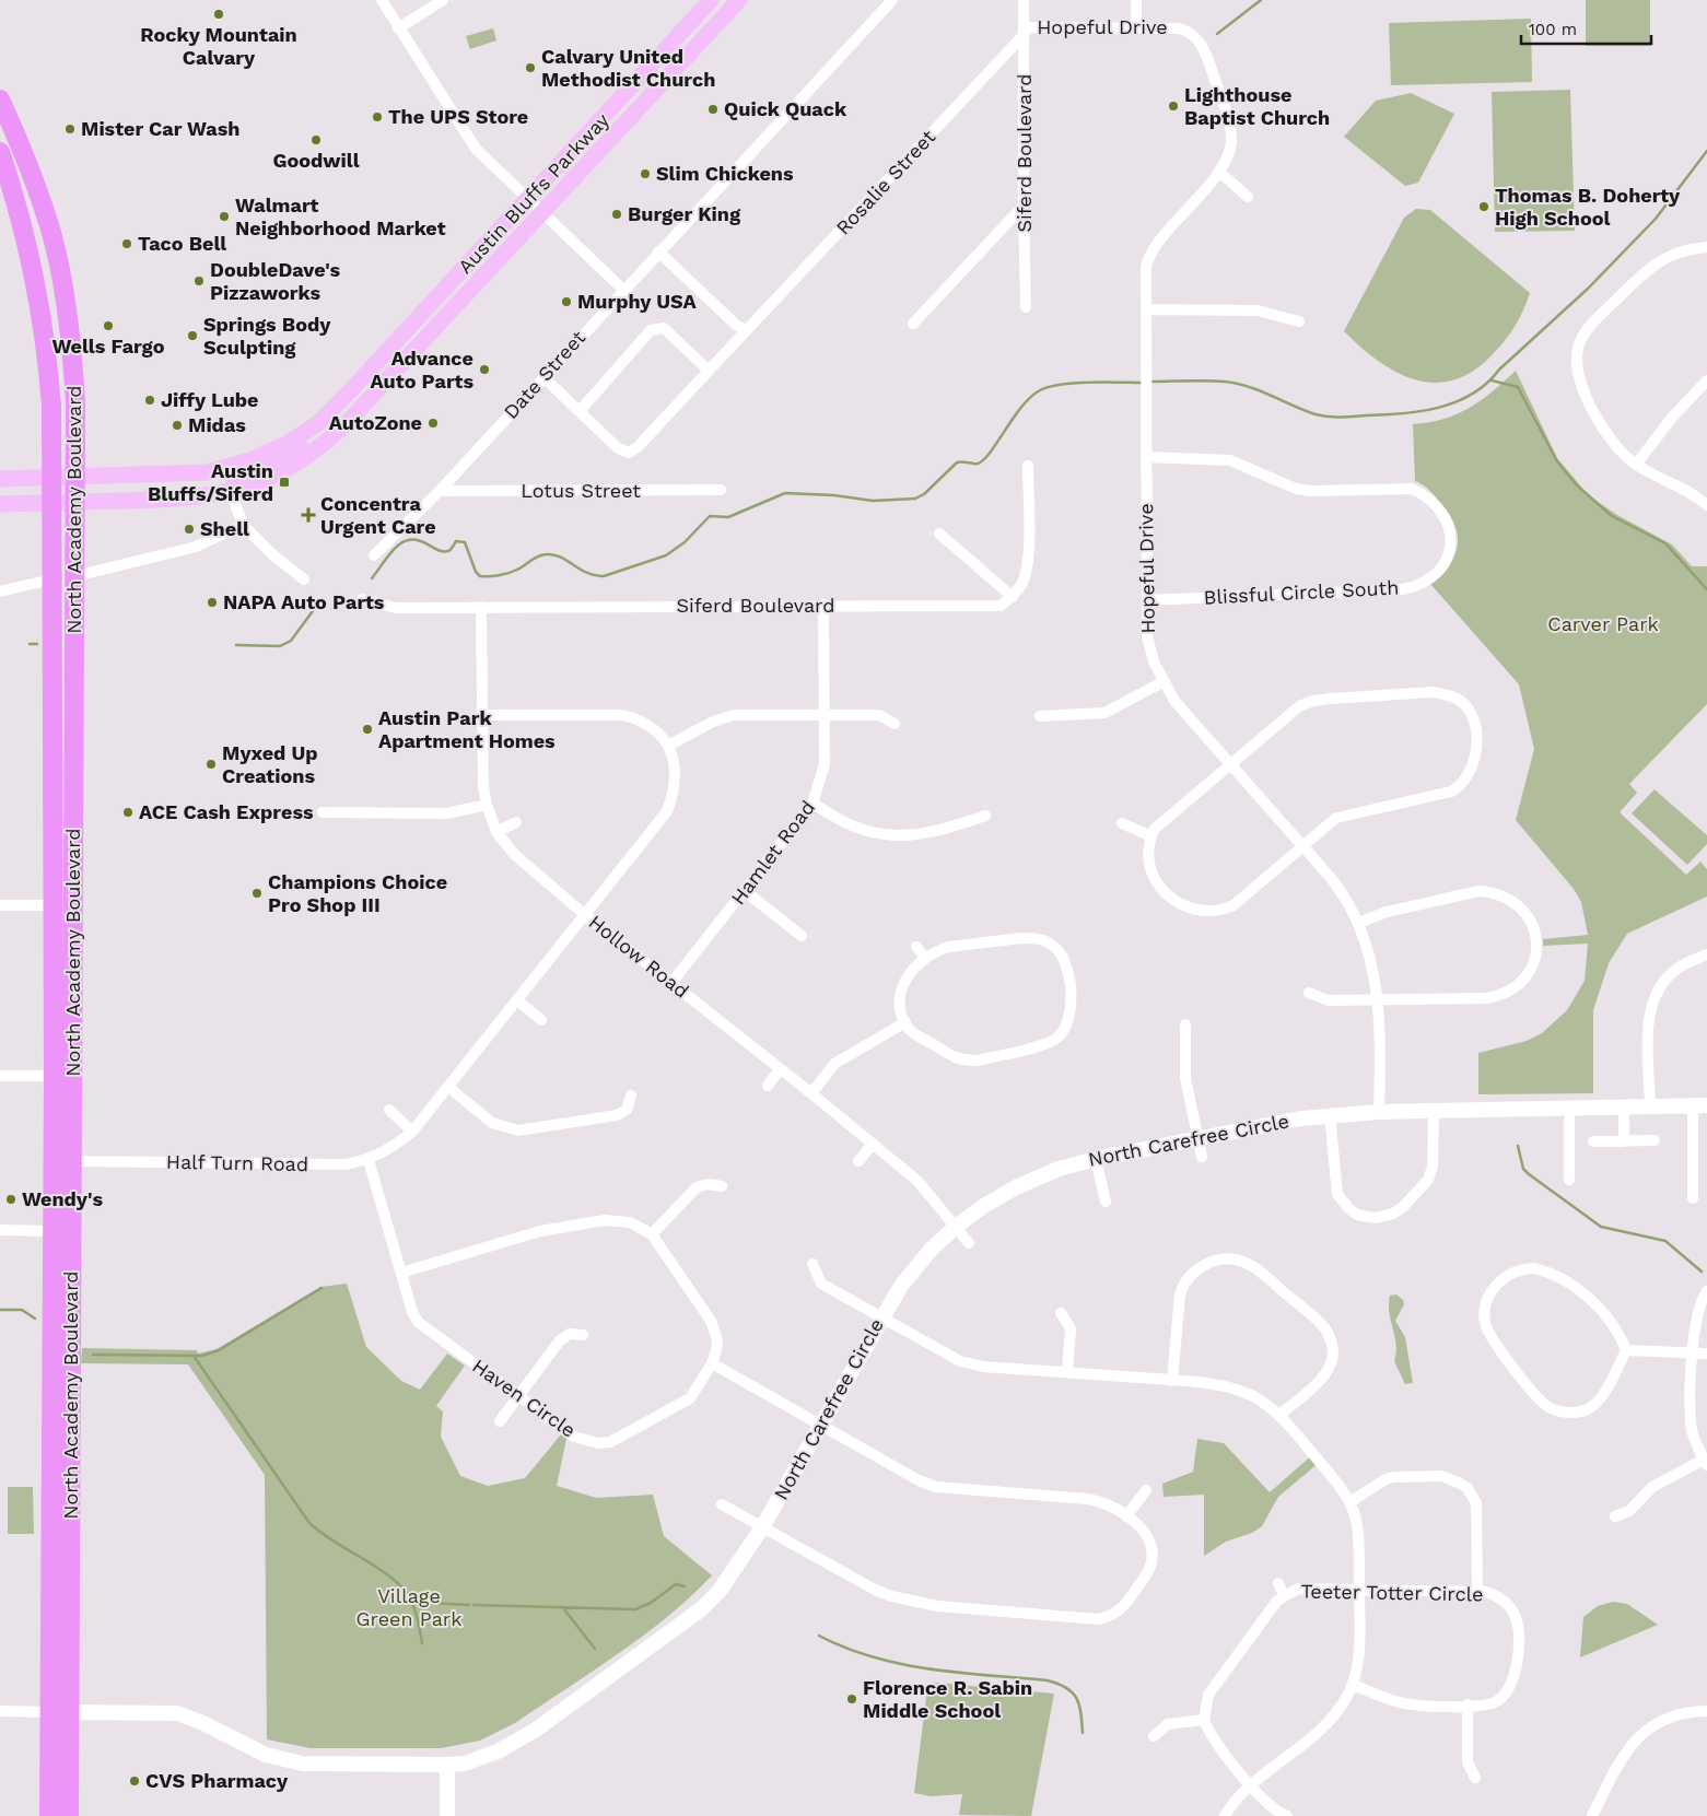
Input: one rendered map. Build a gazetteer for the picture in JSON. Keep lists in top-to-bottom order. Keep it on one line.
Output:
{"streets":{"highway":["North Academy Boulevard"],"main road":["Austin Bluffs Parkway","North Carefree Circle"],"street":["Hopeful Drive","Siferd Boulevard","Rosalie Street","Date Street","Lotus Street","Blissful Circle South","Hamlet Road","Hollow Road","Half Turn Road","Haven Circle","Teeter Totter Circle"]},"crossings":[["Hopeful Drive","Siferd Boulevard"],["Hopeful Drive","Rosalie Street"],["Hopeful Drive","Blissful Circle South"],["Hopeful Drive","North Carefree Circle"],["Siferd Boulevard","Rosalie Street"],["Siferd Boulevard","Hamlet Road"],["Siferd Boulevard","Hollow Road"],["Austin Bluffs Parkway","North Academy Boulevard"],["Date Street","Lotus Street"],["North Academy Boulevard","North Carefree Circle"],["North Academy Boulevard","Half Turn Road"],["Hamlet Road","Hollow Road"],["Hollow Road","North Carefree Circle"],["Hollow Road","Half Turn Road"],["Half Turn Road","Haven Circle"]],"parks":["Carver Park","Village Green Park"],"places":{"other":["Rocky Mountain Calvary","Calvary United Methodist Church","Lighthouse Baptist Church","Quick Quack","The UPS Store","Mister Car Wash","Goodwill","Slim Chickens","Thomas B. Doherty High School","Burger King","Walmart Neighborhood Market","Taco Bell","DoubleDave's Pizzaworks","Murphy USA","Wells Fargo","Springs Body Sculpting","Advance Auto Parts","Jiffy Lube","AutoZone","Midas","Shell","NAPA Auto Parts","Austin Park Apartment Homes","Myxed Up Creations","ACE Cash Express","Champions Choice Pro Shop III","Wendy's","Florence R. Sabin Middle School","CVS Pharmacy"],"transit":["Austin Bluffs/Siferd"],"health":["Concentra Urgent Care"]},"scale_bar":"100 m"}
